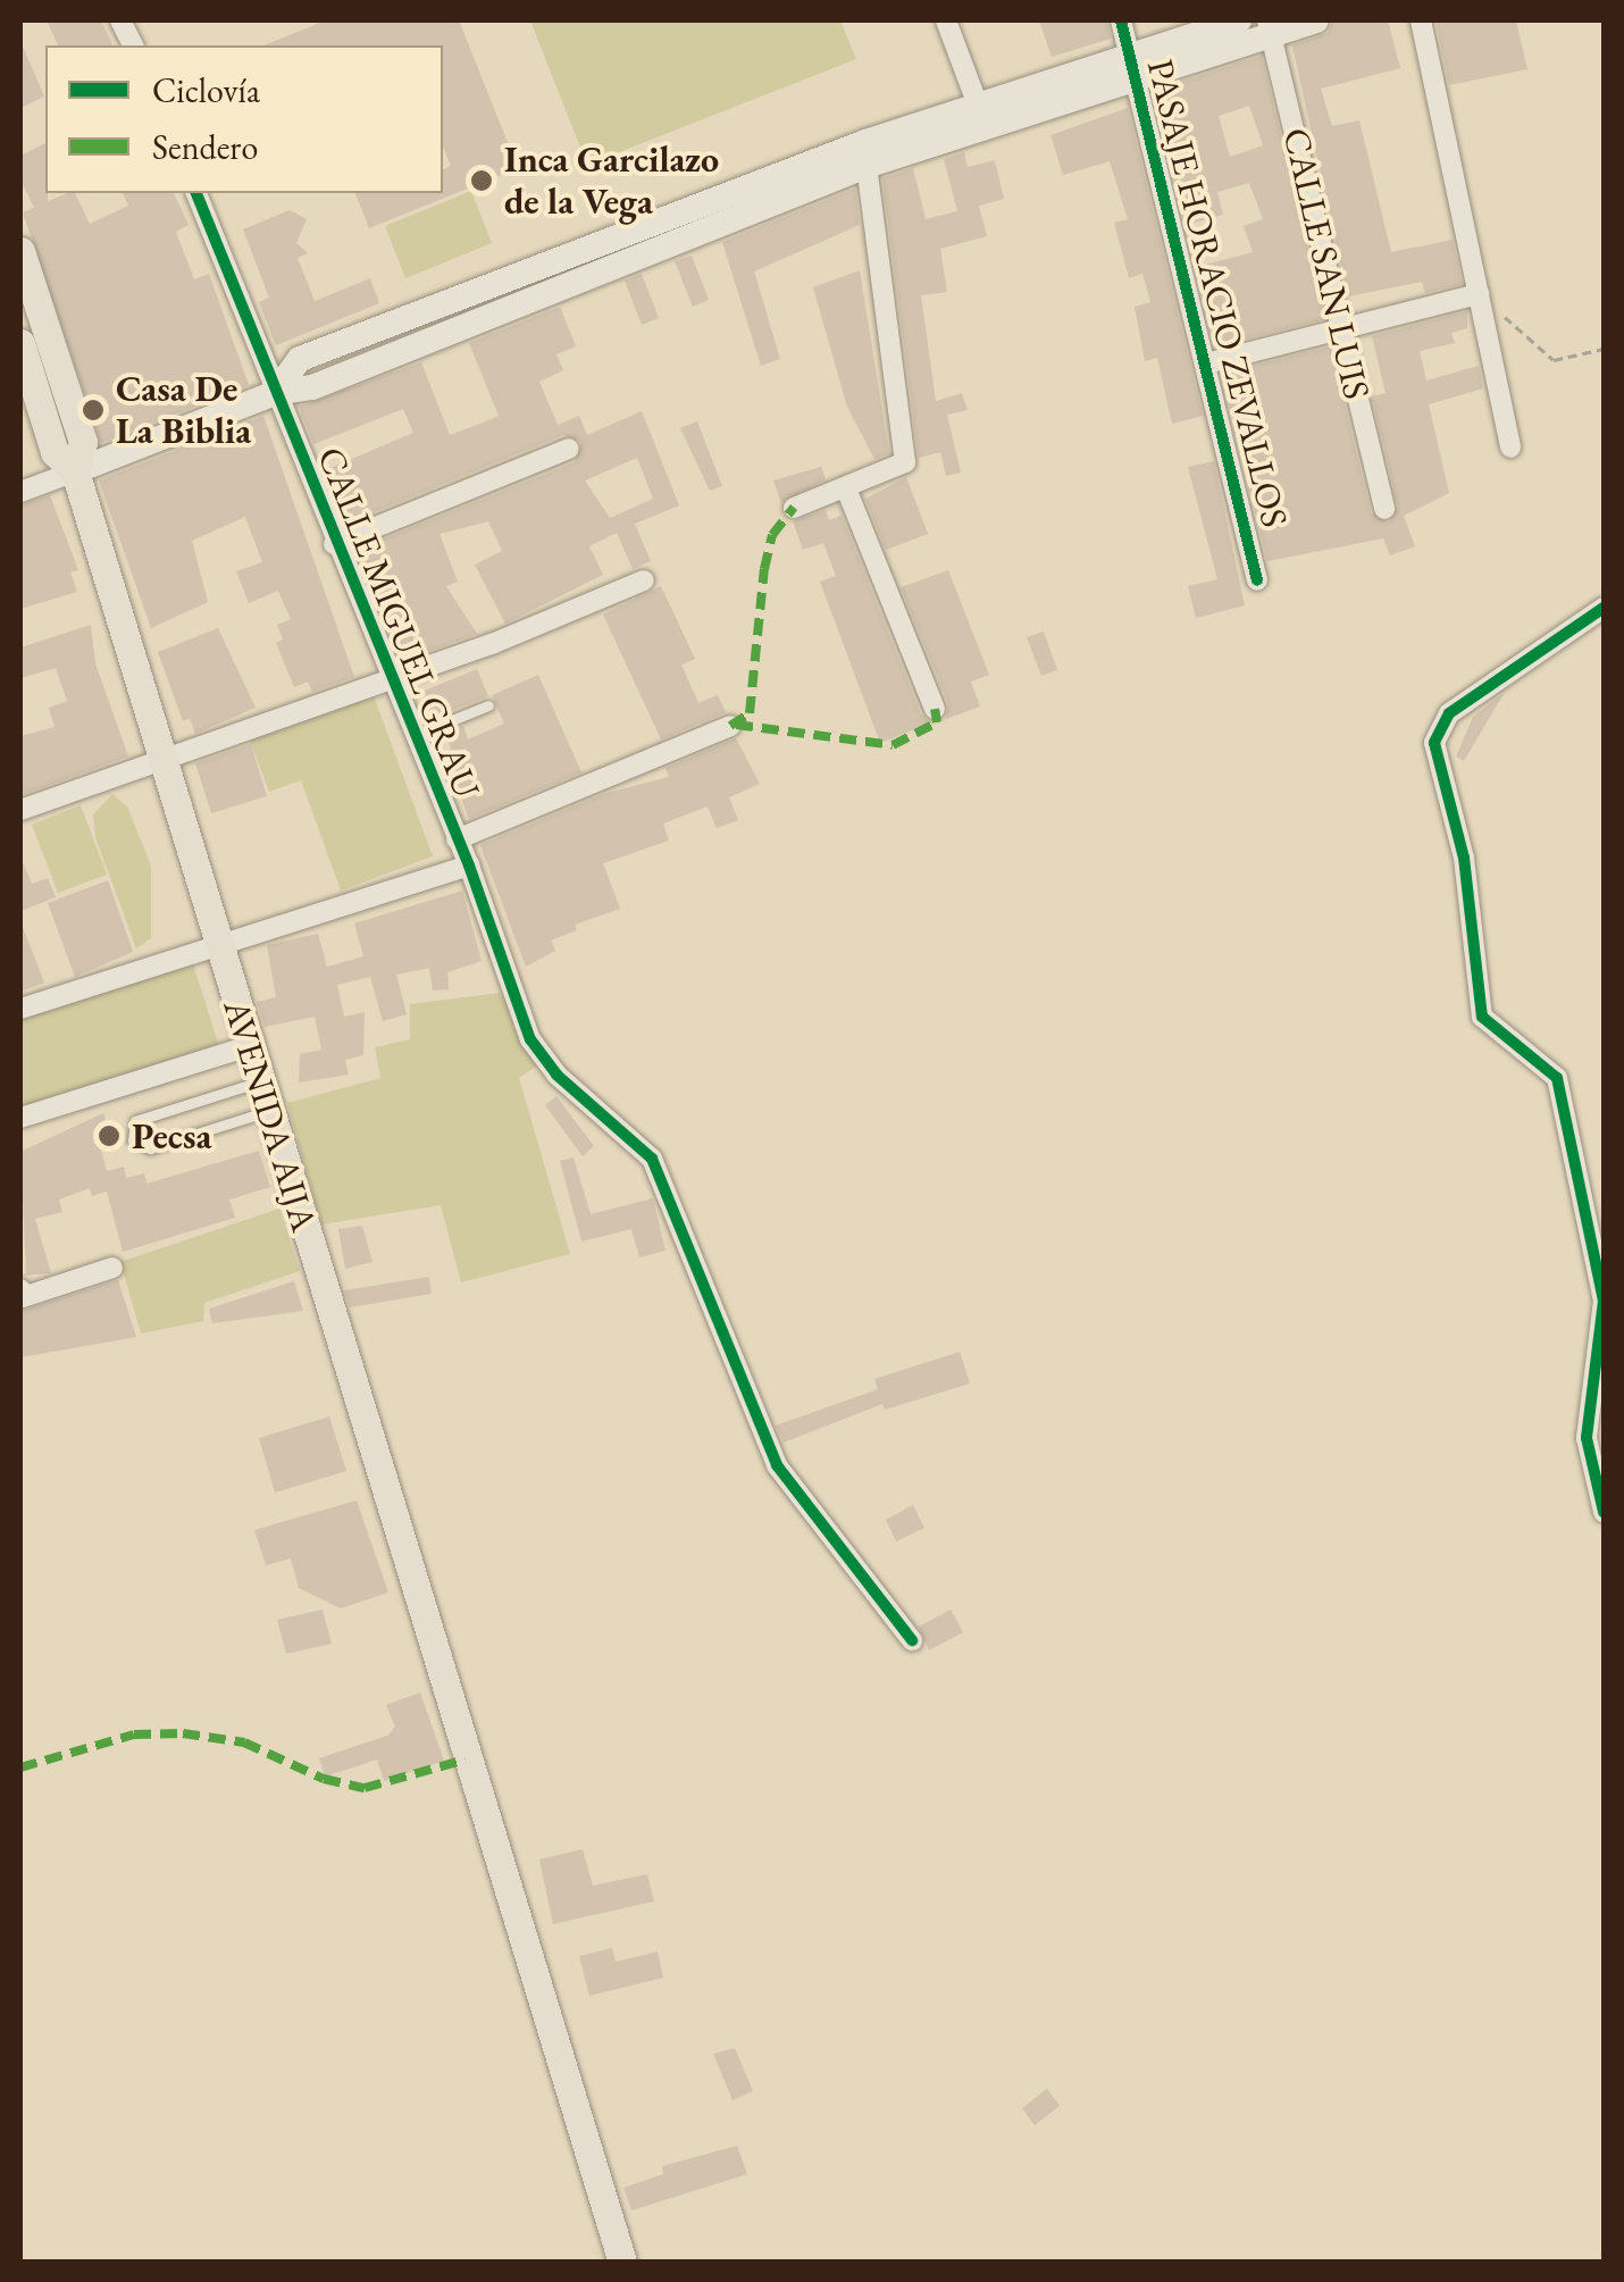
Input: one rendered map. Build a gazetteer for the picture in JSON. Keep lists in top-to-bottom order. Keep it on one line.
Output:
{"streets":{"main road":["AVENIDA AIJA"],"street":["CALLE SAN LUIS","PASAJE HORACIO ZEVALLOS","CALLE MIGUEL GRAU"]},"places":["Inca Garcilazo de la Vega","Casa De La Biblia","Pecsa"],"legend":["Ciclovía","Sendero"]}
